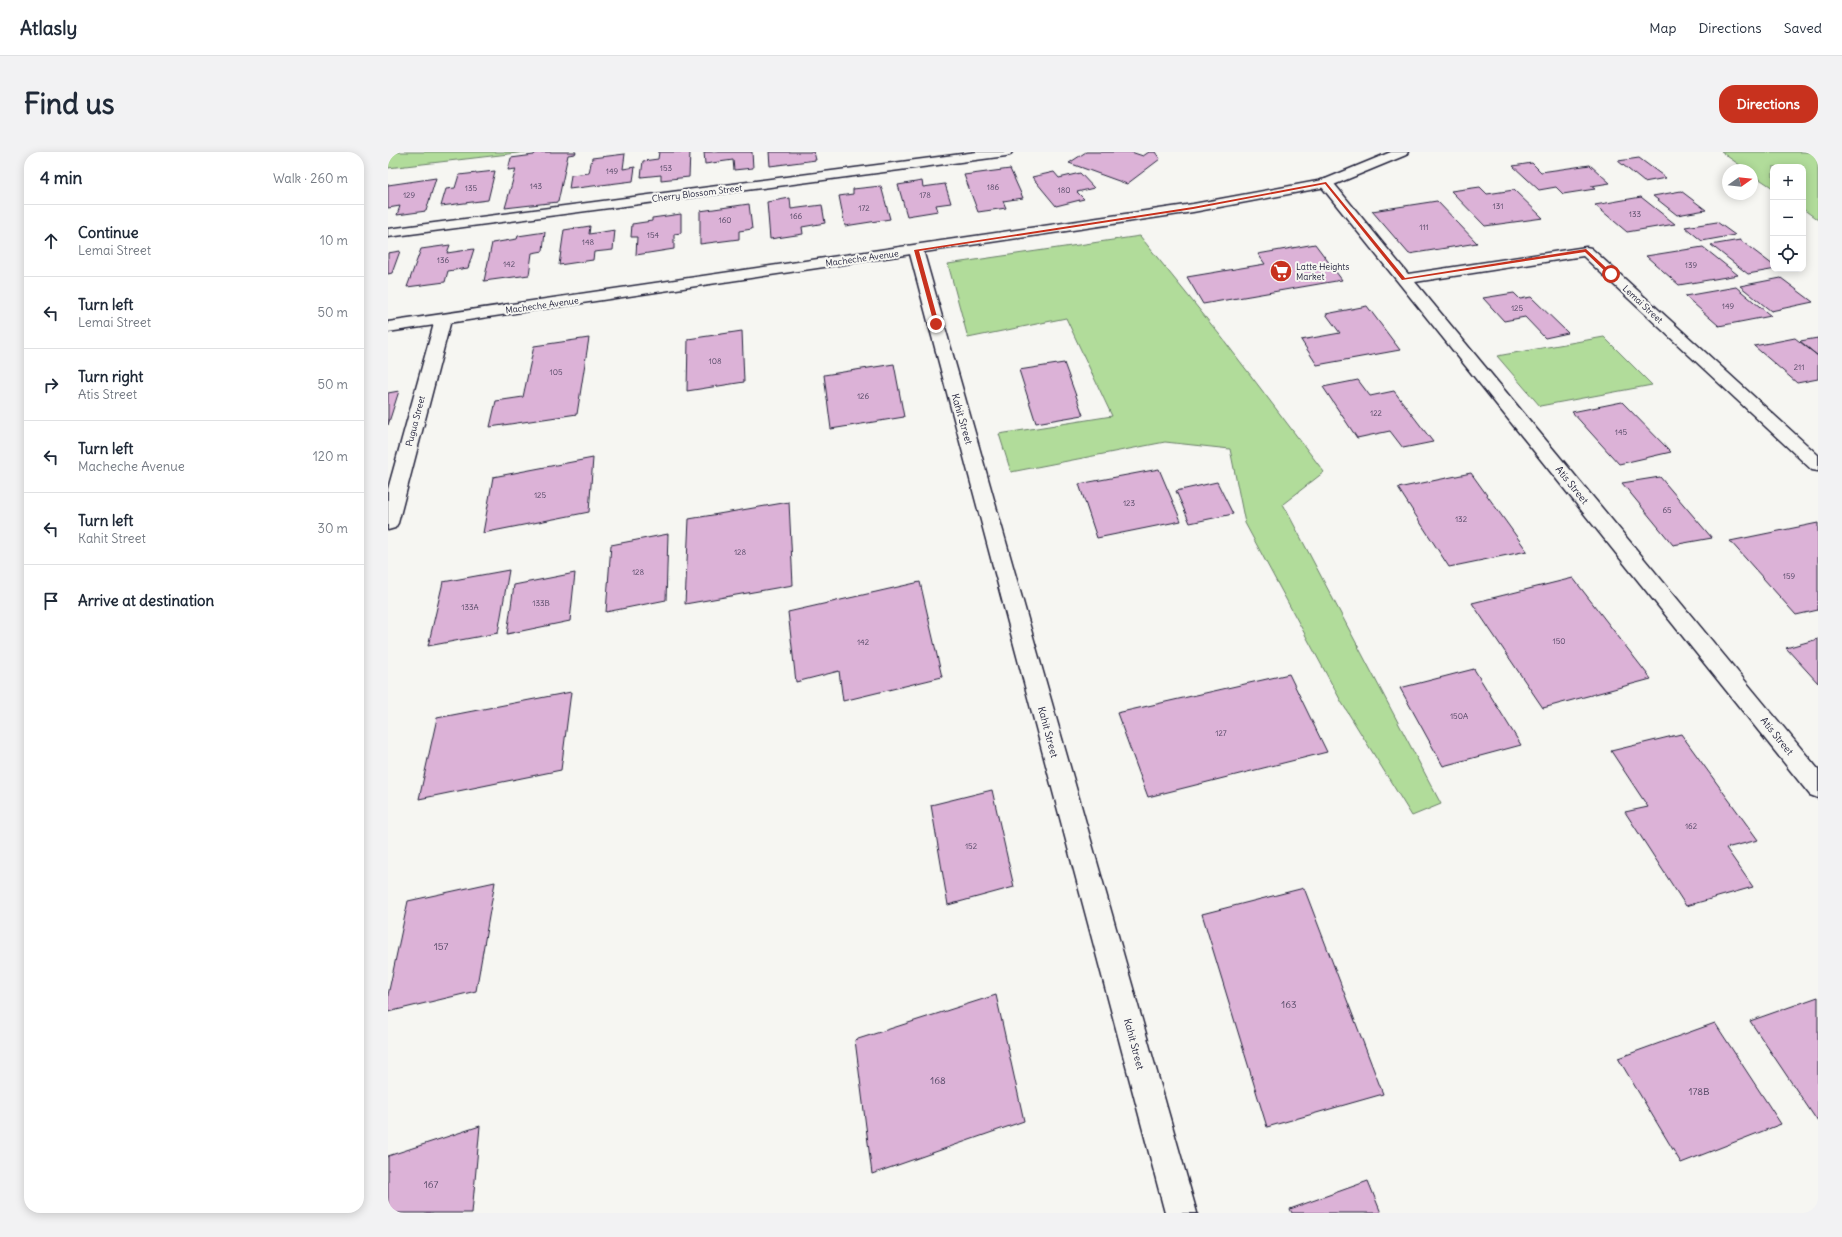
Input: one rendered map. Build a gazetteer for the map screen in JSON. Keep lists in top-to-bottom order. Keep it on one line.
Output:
{"streets":{"street":["Cherry Blossom Street","Macheche Avenue","Lemai Street","Kahit Street","Pugua Street","Atis Street"]},"crossings":[["Macheche Avenue","Kahit Street"],["Macheche Avenue","Pugua Street"],["Macheche Avenue","Atis Street"],["Lemai Street","Atis Street"]],"places":{"supermarket":["Latte Heights Market"]},"house_numbers":["153","149","143","186","135","180","129","178","131","172","133","166","160","111","154","148","136","142","139","149","125","108","211","105","126","122","145","125","123","65","132","128","128","159","133B","133A","150","142","150A","127","162","152","157","163","168","178B","167"],"north":"right","page":{"header":"Atlasly","nav":["Map","Directions","Saved"],"buttons":"Directions","title":"Find us","heading":["4 min","Walk · 260 m"],"map_buttons":["+","−"],"list":[["Continue","Lemai Street","10 m"],["Turn left","Lemai Street","50 m"],["Turn right","Atis Street","50 m"],["Turn left","Macheche Avenue","120 m"],["Turn left","Kahit Street","30 m"],"Arrive at destination"]}}
